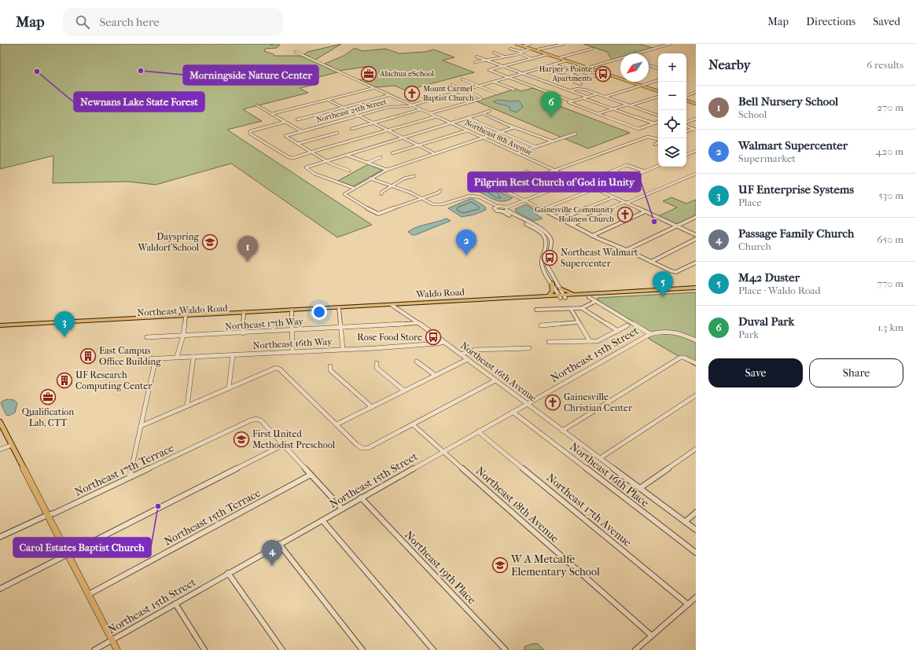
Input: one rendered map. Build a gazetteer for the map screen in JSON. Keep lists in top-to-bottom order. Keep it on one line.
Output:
{"streets":{"highway":["Waldo Road","Northeast Waldo Road"],"street":["Northeast 25th Street","Northeast 8th Avenue","Northeast 17th Way","Northeast 16th Way","Northeast 15th Street","Northeast 16th Avenue","Northeast 17th Terrace","Northeast 16th Place","Northeast 18th Avenue","Northeast 17th Avenue","Northeast 15th Terrace","Northeast 19th Place"]},"crossings":[["Northeast 25th Street","Northeast 8th Avenue"],["Waldo Road","Northeast Waldo Road"],["Waldo Road","Northeast 16th Avenue"],["Northeast 17th Way","Northeast 16th Avenue"],["Northeast 16th Way","Northeast 16th Avenue"],["Northeast 15th Street","Northeast 16th Avenue"],["Northeast 15th Street","Northeast 16th Place"],["Northeast 15th Street","Northeast 18th Avenue"],["Northeast 15th Street","Northeast 17th Avenue"],["Northeast 15th Street","Northeast 19th Place"]],"places":{"other":["Morningside Nature Center","Newnans Lake State Forest","Pilgrim Rest Church of God in Unity","Carol Estates Baptist Church"],"office":["Alachua eSchool","Qualification Lab, CTT"],"bus stop":["Harper's Pointe Apartments","Northeast Walmart Supercenter","Rose Food Store"],"church":["Mount Carmel Baptist Church","Gainesville Community Holiness Church","Gainesville Christian Center"],"school or university":["Dayspring Waldorf School","First United Methodist Preschool","W A Metcalfe Elementary School"],"building":["East Campus Office Building","UF Research Computing Center"]},"north":"bottom left","page":{"header":"Map","search":"Search here","nav":["Map","Directions","Saved"],"heading":["Nearby","6 results"],"map_buttons":["+","−"],"list":[{"mark":"1","name":"Bell Nursery School","note":"School","value":"270 m"},{"mark":"2","name":"Walmart Supercenter","note":"Supermarket","value":"420 m"},{"mark":"3","name":"UF Enterprise Systems","note":"Place","value":"530 m"},{"mark":"4","name":"Passage Family Church","note":"Church","value":"650 m"},{"mark":"5","name":"M42 Duster","note":"Place · Waldo Road","value":"770 m"},{"mark":"6","name":"Duval Park","note":"Park","value":"1.3 km"}],"pins":["6","2","1","5","3","4"],"buttons":["Save","Share"]}}
